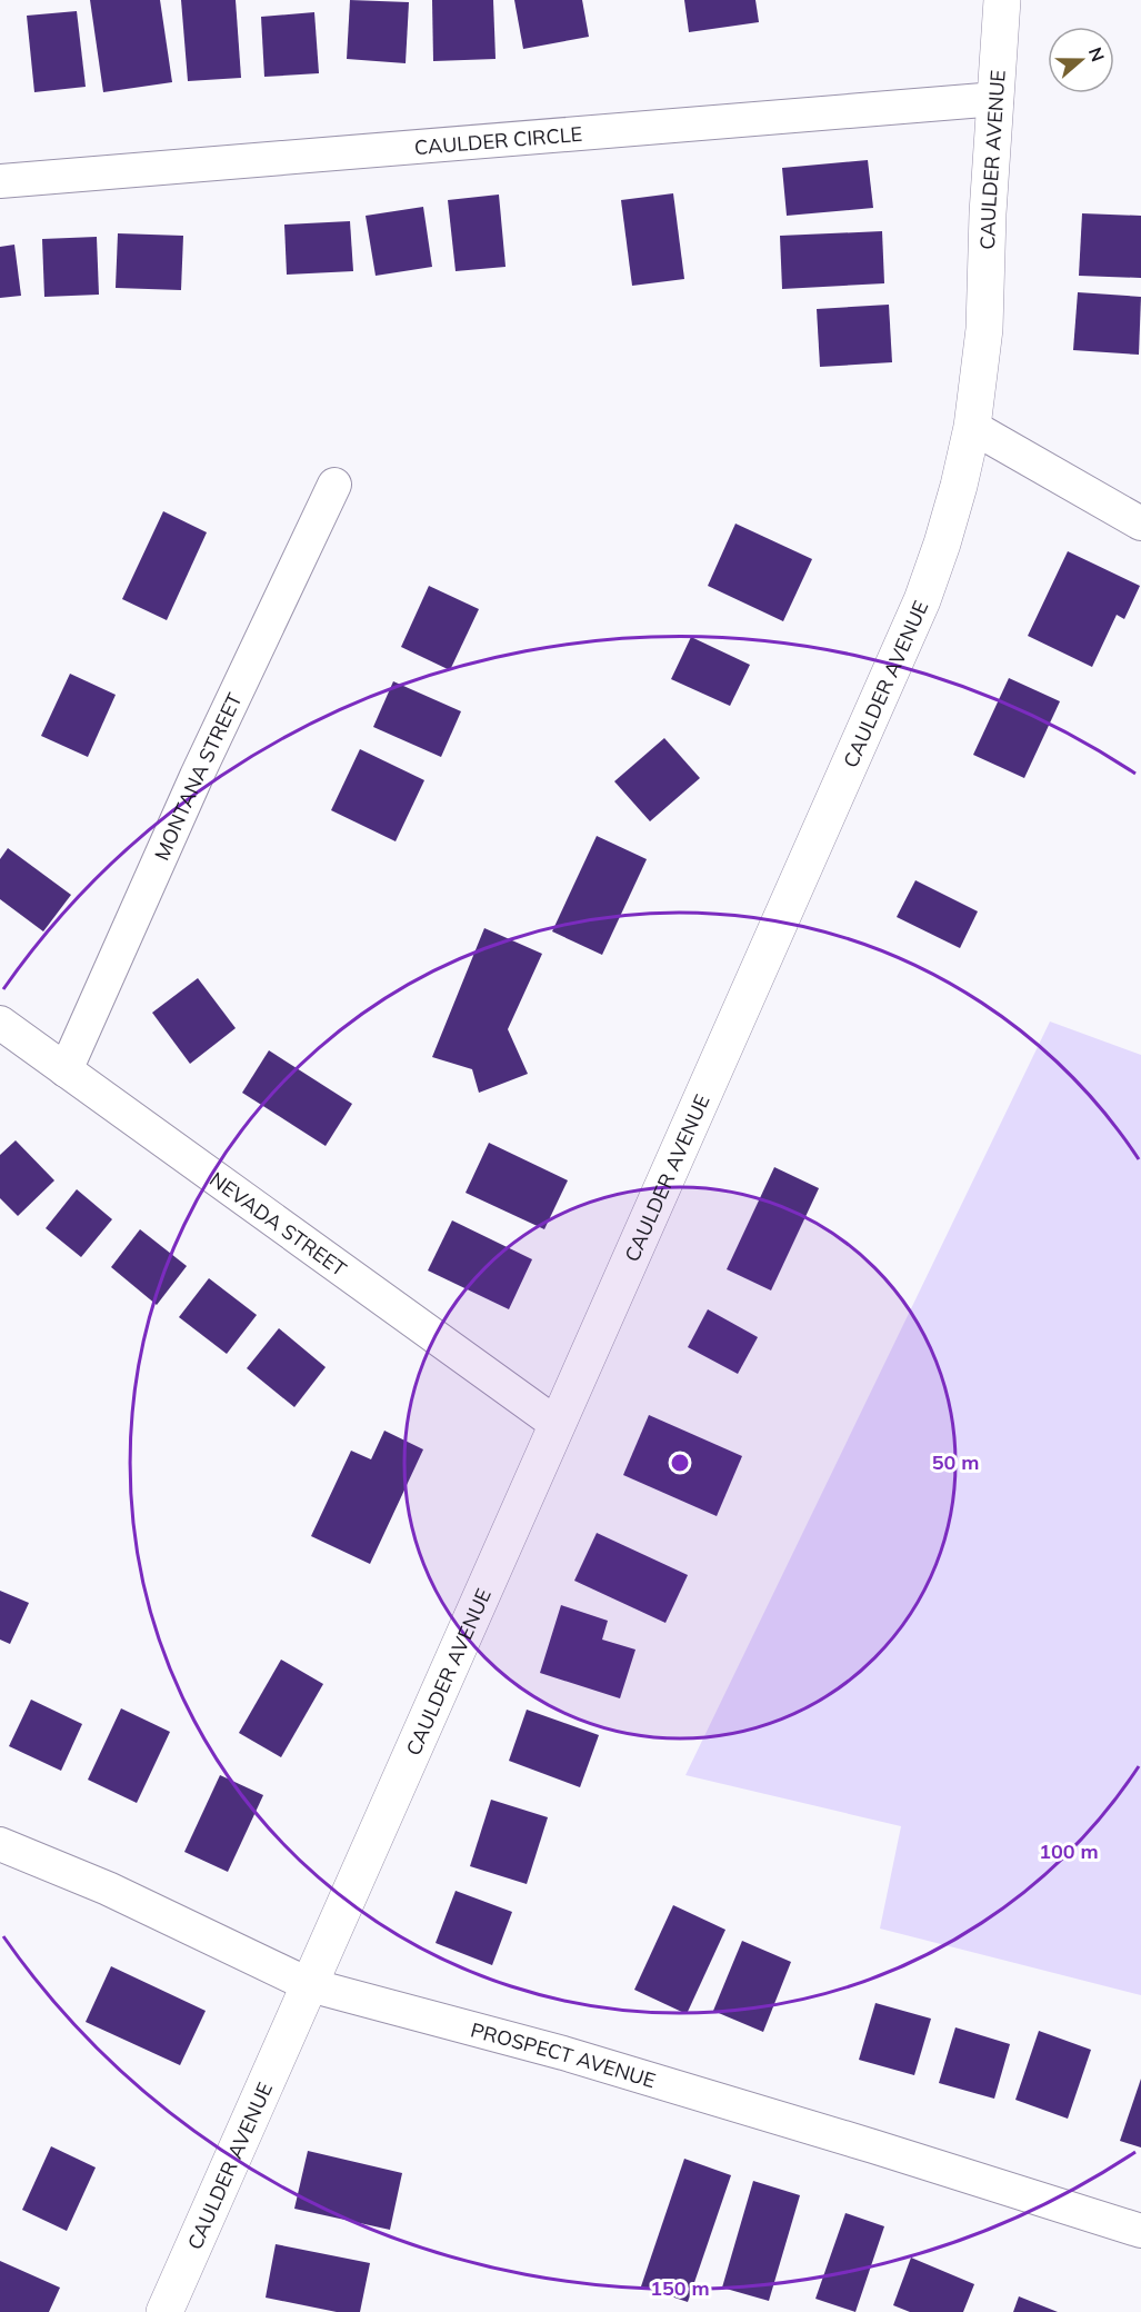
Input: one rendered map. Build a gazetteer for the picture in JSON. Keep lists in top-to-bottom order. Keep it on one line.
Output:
{"streets":{"street":["CAULDER CIRCLE","CAULDER AVENUE","MONTANA STREET","NEVADA STREET","PROSPECT AVENUE"]},"crossings":[["CAULDER CIRCLE","CAULDER AVENUE"],["CAULDER AVENUE","NEVADA STREET"],["CAULDER AVENUE","PROSPECT AVENUE"],["MONTANA STREET","NEVADA STREET"]],"north":"right","rings":["50 m","100 m","150 m"]}
